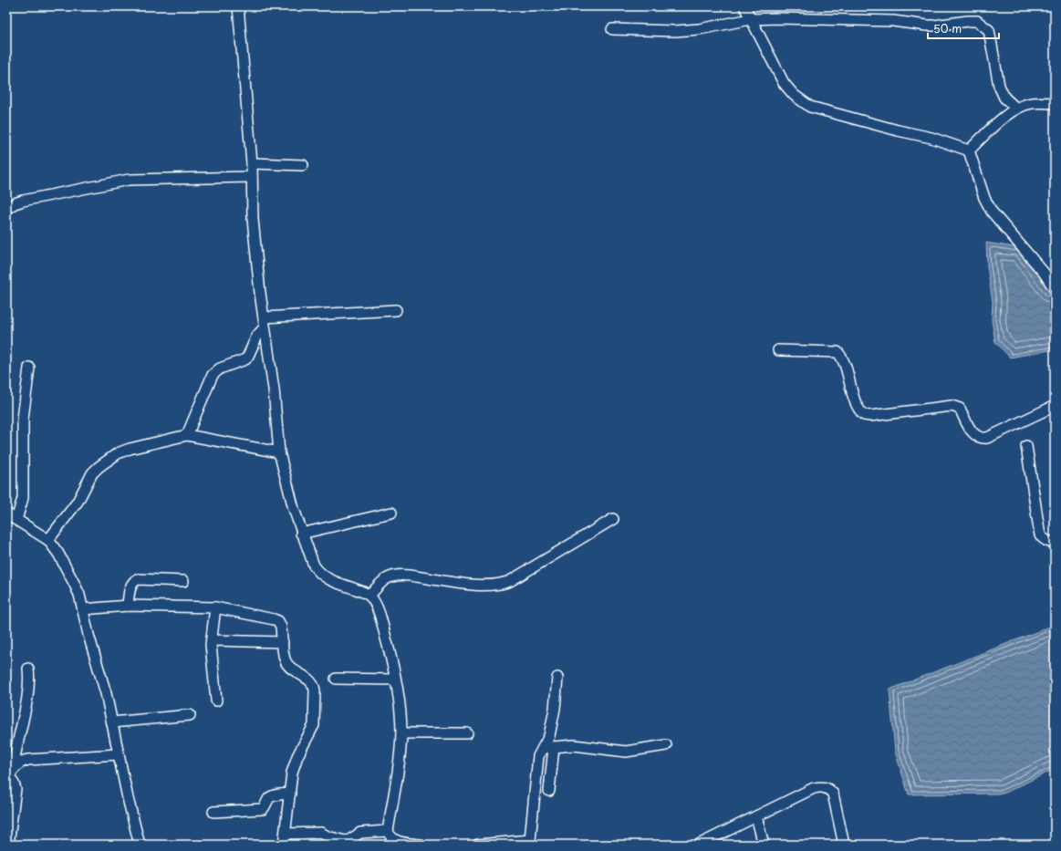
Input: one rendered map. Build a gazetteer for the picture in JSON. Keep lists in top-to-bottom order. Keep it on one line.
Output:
{"scale_bar":"50 m"}
